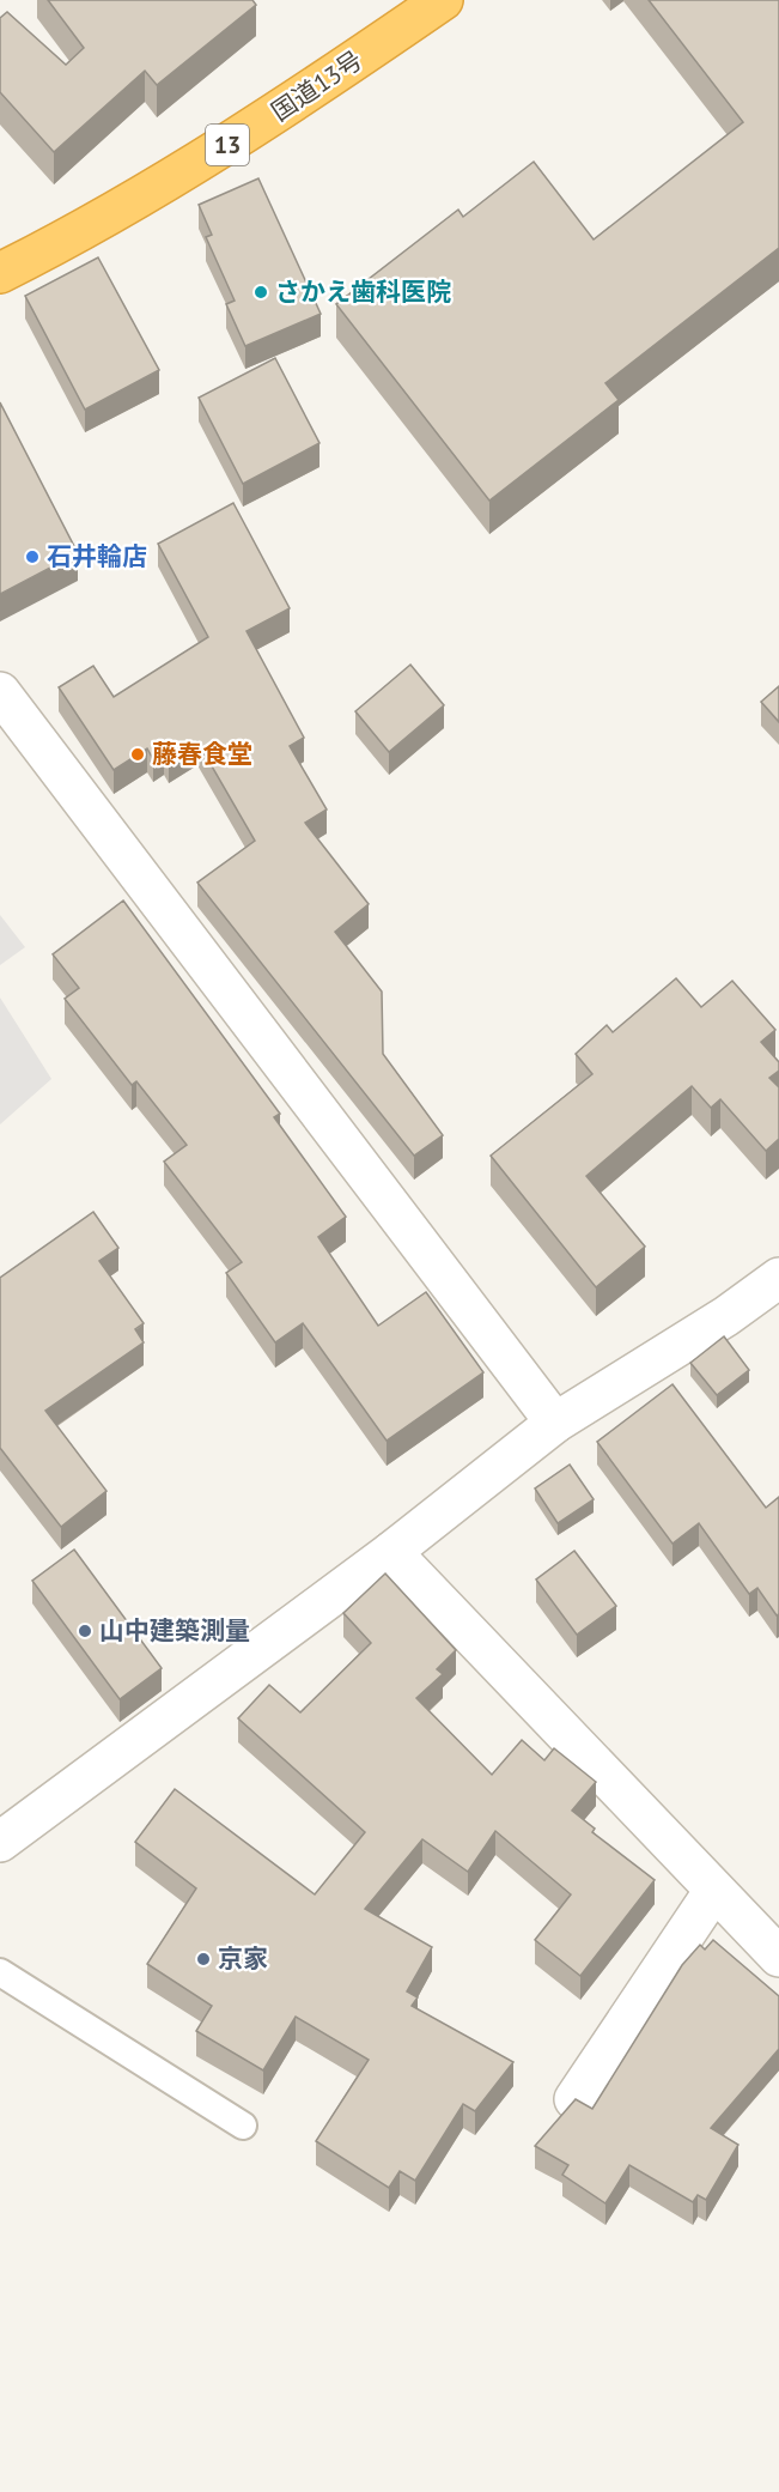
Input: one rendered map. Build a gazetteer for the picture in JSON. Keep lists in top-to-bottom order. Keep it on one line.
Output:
{"streets":{"highway":["国道13号","13"]},"places":["さかえ歯科医院","石井輪店","藤春食堂","山中建築測量","京家"]}
